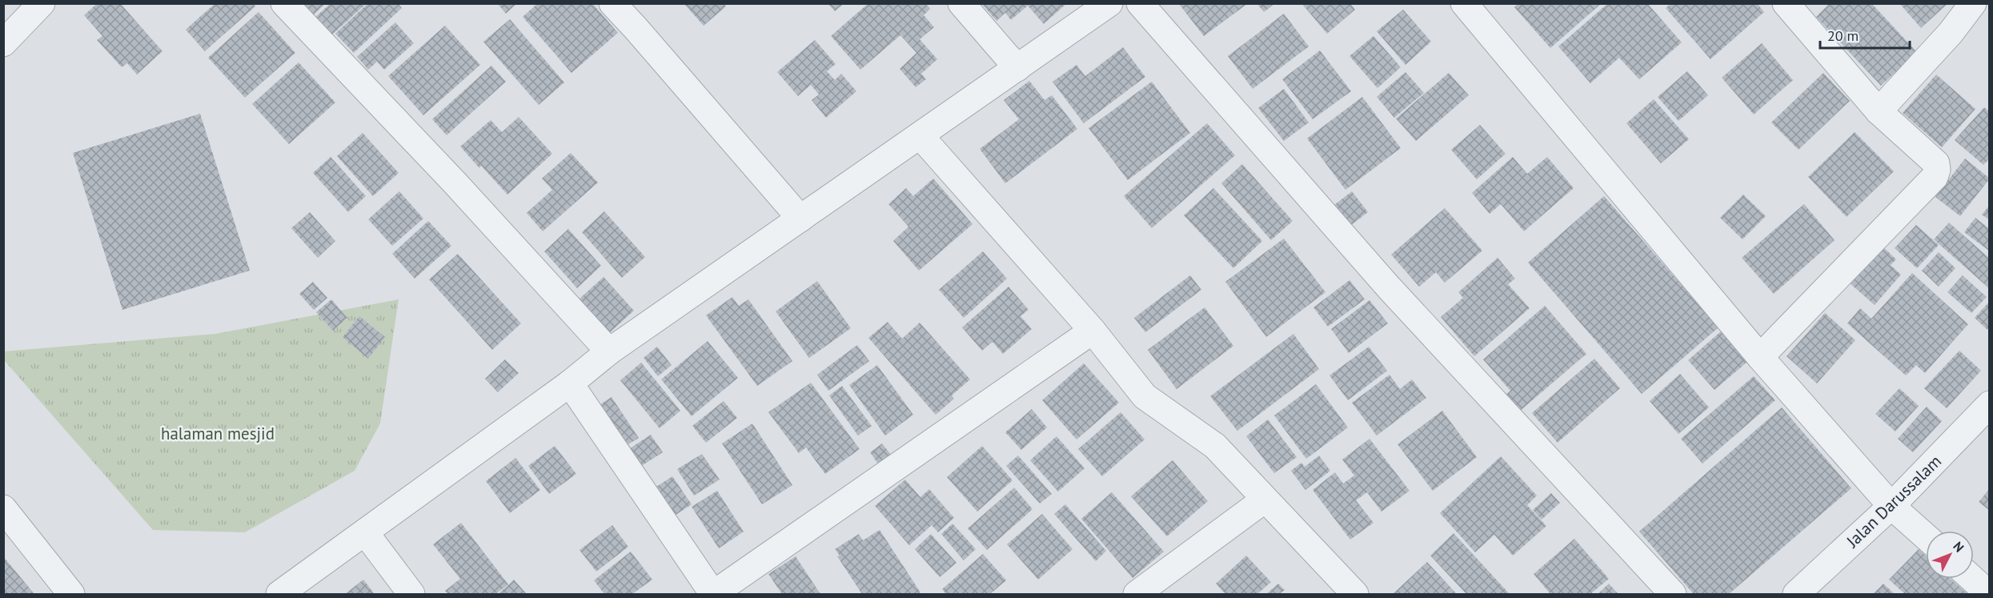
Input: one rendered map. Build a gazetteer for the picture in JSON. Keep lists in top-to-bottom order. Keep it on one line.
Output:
{"streets":{"street":["Jalan Darussalam"]},"parks":["halaman mesjid"],"scale_bar":"20 m","north":"top right"}
